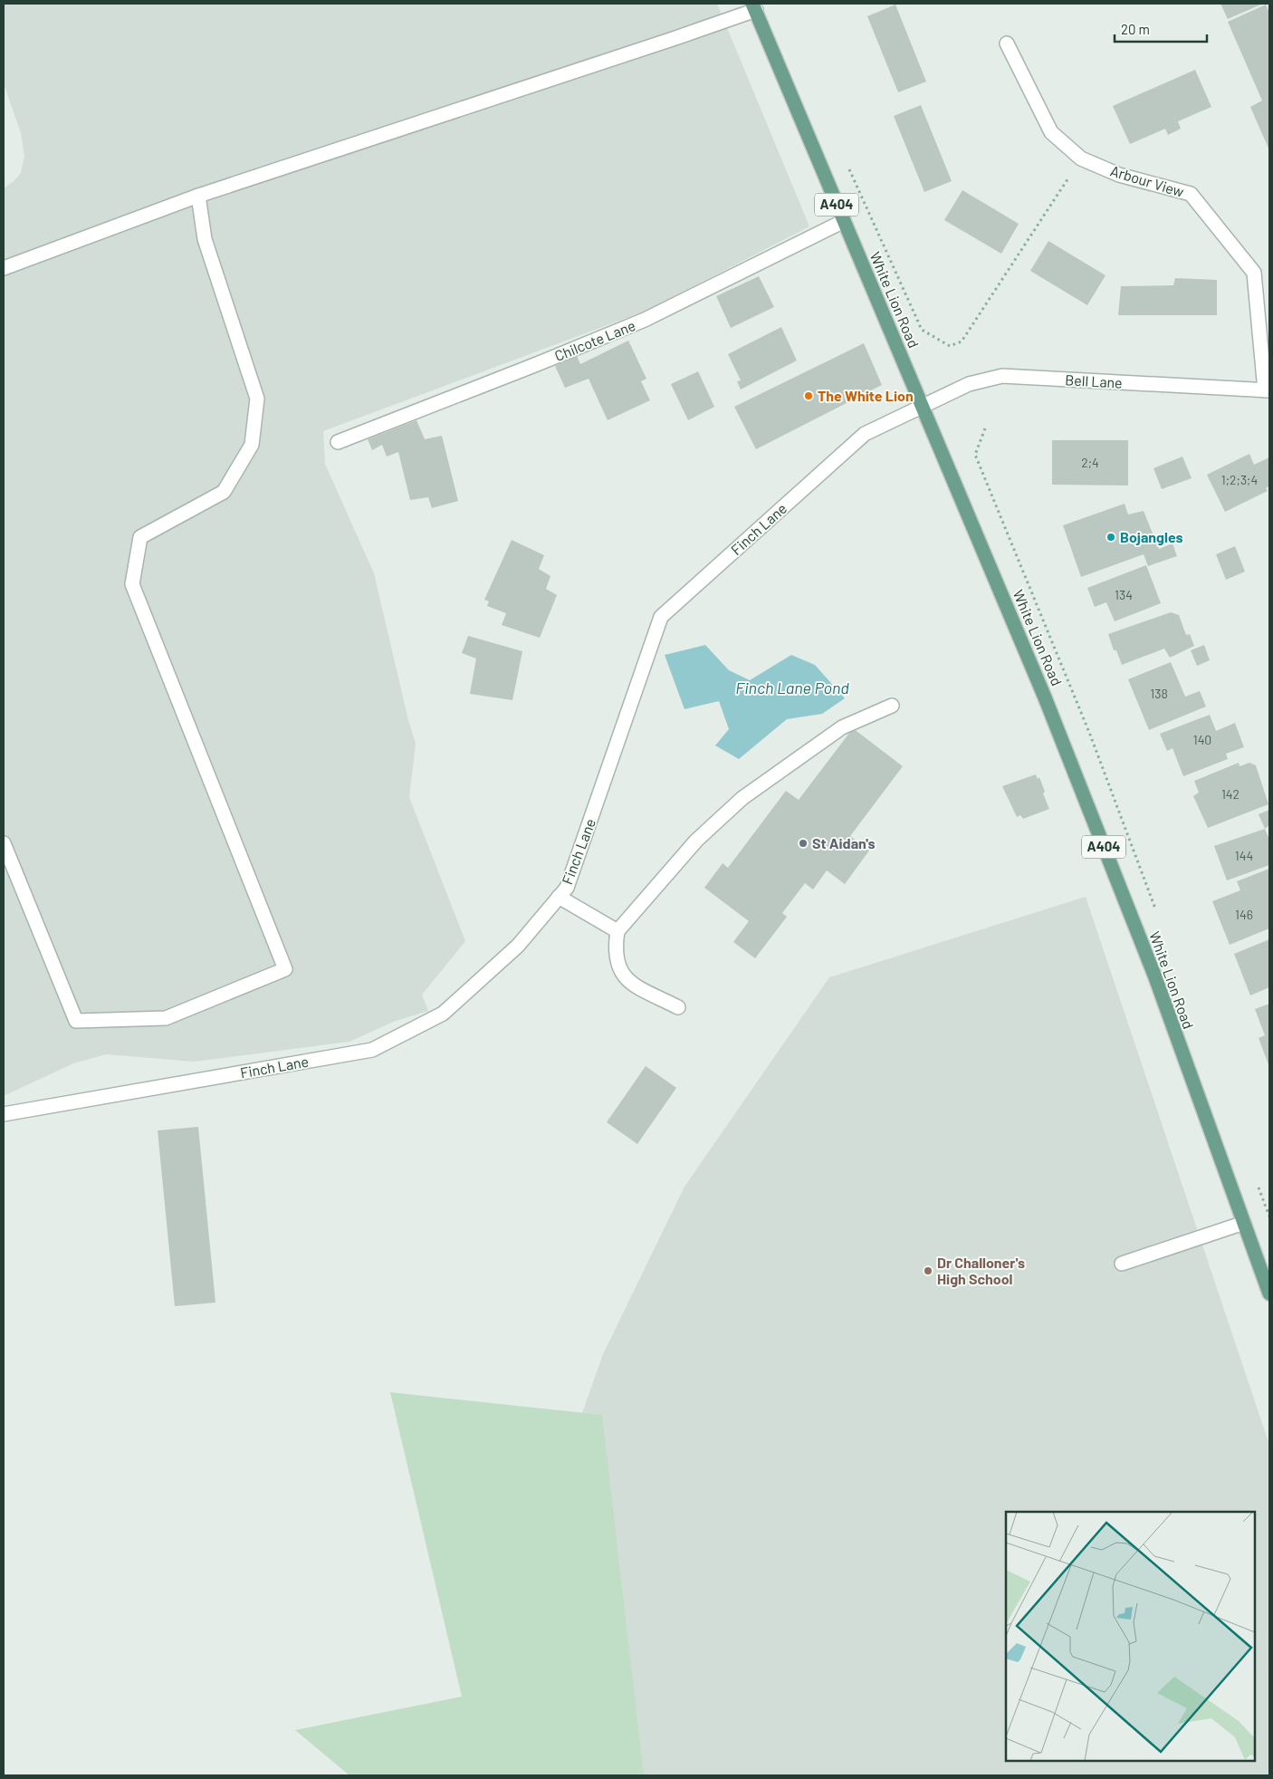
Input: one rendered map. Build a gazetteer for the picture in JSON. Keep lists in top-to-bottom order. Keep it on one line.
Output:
{"streets":{"main road":["A404","White Lion Road"],"street":["Arbour View","Chilcote Lane","Bell Lane","Finch Lane"]},"crossings":[["Arbour View","Bell Lane"],["White Lion Road","Chilcote Lane"],["White Lion Road","Bell Lane"],["White Lion Road","Finch Lane"],["Bell Lane","Finch Lane"]],"water":["Finch Lane Pond"],"places":["The White Lion","Bojangles","St Aidan's","Dr Challoner's High School"],"house_numbers":["2;4","1;2;3;4","134","138","140","142","144","146"],"scale_bar":"20 m"}
